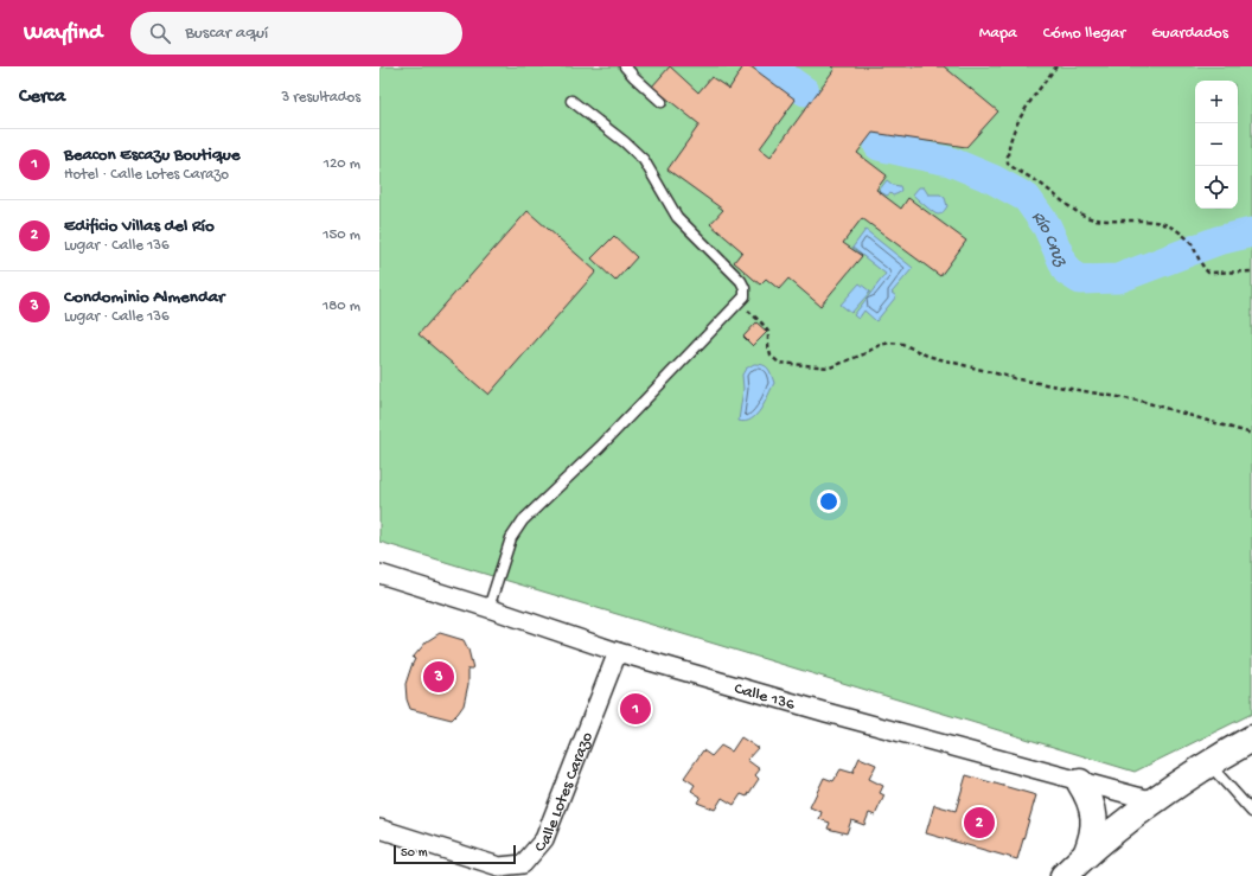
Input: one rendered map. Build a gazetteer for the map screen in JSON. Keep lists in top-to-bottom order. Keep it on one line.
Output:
{"streets":{"street":["Calle 136","Calle Lotes Carazo"]},"crossings":[["Calle 136","Calle Lotes Carazo"]],"water":["Río Cruz"],"scale_bar":"50 m","page":{"header":"Wayfind","search":"Buscar aquí","nav":["Mapa","Cómo llegar","Guardados"],"heading":["Cerca","3 resultados"],"map_buttons":["+","−"],"list":[{"mark":"1","name":"Beacon Escazu Boutique","note":"Hotel · Calle Lotes Carazo","value":"120 m"},{"mark":"2","name":"Edificio Villas del Río","note":"Lugar · Calle 136","value":"150 m"},{"mark":"3","name":"Condominio Almendar","note":"Lugar · Calle 136","value":"180 m"}],"pins":["3","1","2"],"scale":"50 m"}}
